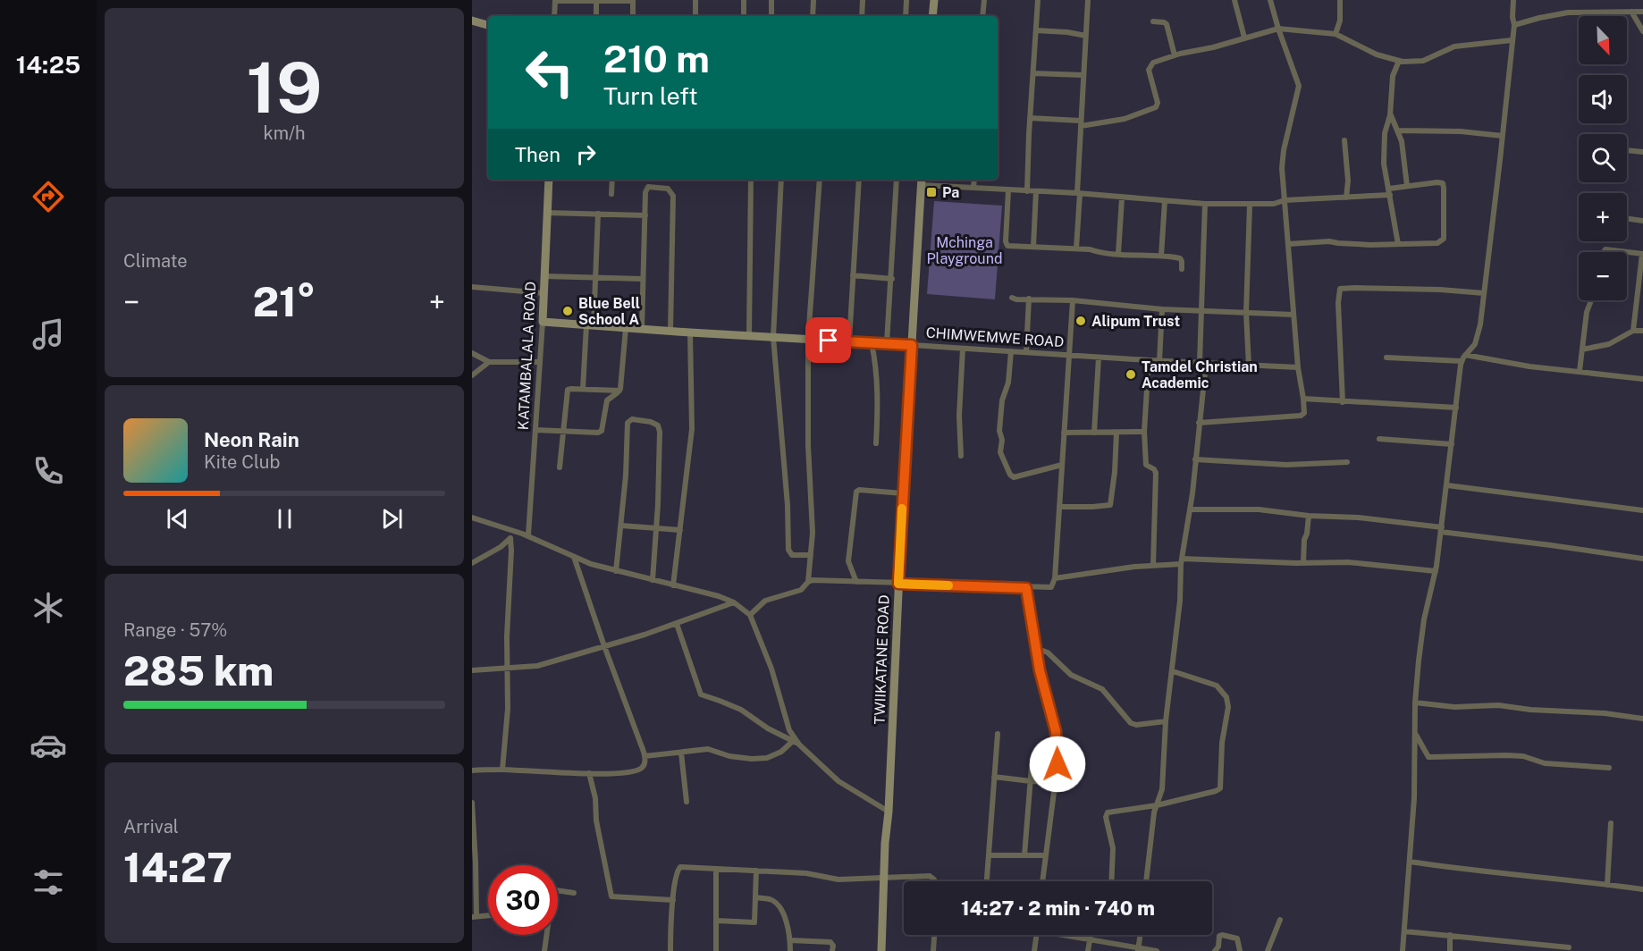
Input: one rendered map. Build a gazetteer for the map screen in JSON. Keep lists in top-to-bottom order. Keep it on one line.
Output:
{"streets":{"main road":["CHIMWEMWE ROAD","KATAMBALALA ROAD","TWIIKATANE ROAD"]},"crossings":[["CHIMWEMWE ROAD","KATAMBALALA ROAD"],["CHIMWEMWE ROAD","TWIIKATANE ROAD"]],"parks":["Mchinga Playground"],"places":{"transit":["Pa"],"other":["Blue Bell School A","Alipum Trust","Tamdel Christian Academic"]},"north":"bottom right","page":{"tabs":"14:25","tile":[["19","km/h"],"Climate",["Range · 57%","285 km"],["Arrival","14:27"]],"map_buttons":["+","−"],"turn":["210 m","Turn left"],"then":"Then","heat":["−","21°","+"],"song":["Neon Rain","Kite Club"],"limit":"30","trip":"14:27 · 2 min · 740 m"}}
